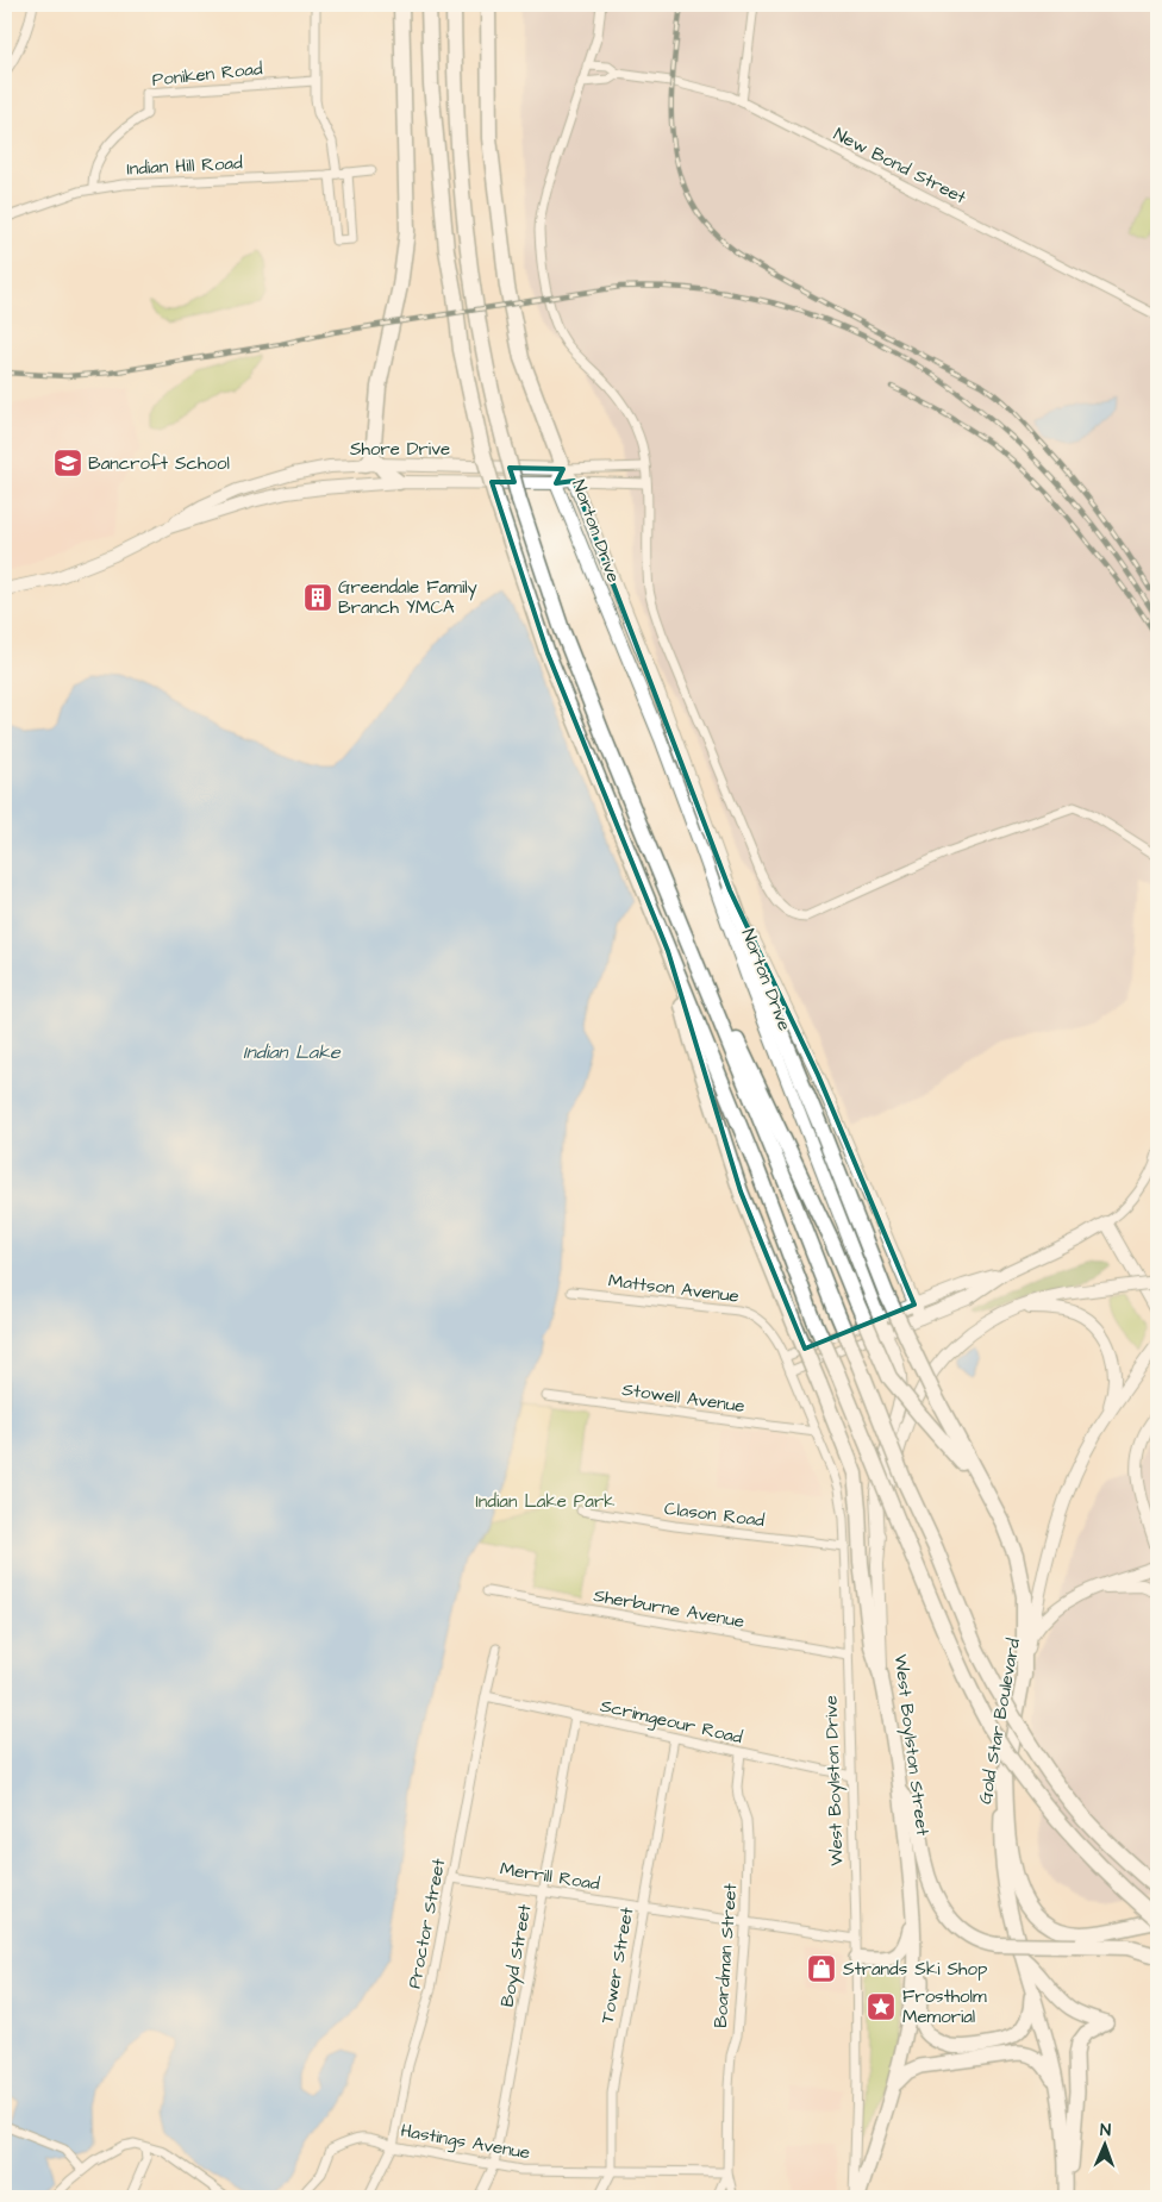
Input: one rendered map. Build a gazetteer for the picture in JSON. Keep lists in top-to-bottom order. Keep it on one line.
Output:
{"streets":{"main road":["Shore Drive","Norton Drive","Gold Star Boulevard","West Boylston Street"],"street":["Poniken Road","Indian Hill Road","New Bond Street","Mattson Avenue","Stowell Avenue","Clason Road","Sherburne Avenue","Scrimgeour Road","West Boylston Drive","Merrill Road","Proctor Street","Boyd Street","Boardman Street","Tower Street","Hastings Avenue"]},"crossings":[["Poniken Road","Indian Hill Road"],["New Bond Street","Norton Drive"],["Shore Drive","Norton Drive"],["Norton Drive","West Boylston Street"],["Mattson Avenue","West Boylston Drive"],["Stowell Avenue","West Boylston Drive"],["Clason Road","West Boylston Drive"],["Sherburne Avenue","West Boylston Drive"],["Scrimgeour Road","West Boylston Drive"],["Scrimgeour Road","Proctor Street"],["Scrimgeour Road","Boyd Street"],["Scrimgeour Road","Boardman Street"],["Scrimgeour Road","Tower Street"],["West Boylston Drive","Merrill Road"],["Merrill Road","Proctor Street"],["Merrill Road","Boyd Street"],["Merrill Road","Boardman Street"],["Merrill Road","Tower Street"],["Proctor Street","Hastings Avenue"],["Boyd Street","Hastings Avenue"],["Boardman Street","Hastings Avenue"],["Tower Street","Hastings Avenue"]],"water":["Indian Lake"],"parks":["Indian Lake Park"],"places":{"school or university":["Bancroft School"],"building":["Greendale Family Branch YMCA"],"shop":["Strands Ski Shop"],"place":["Frostholm Memorial"]},"north":"top"}
